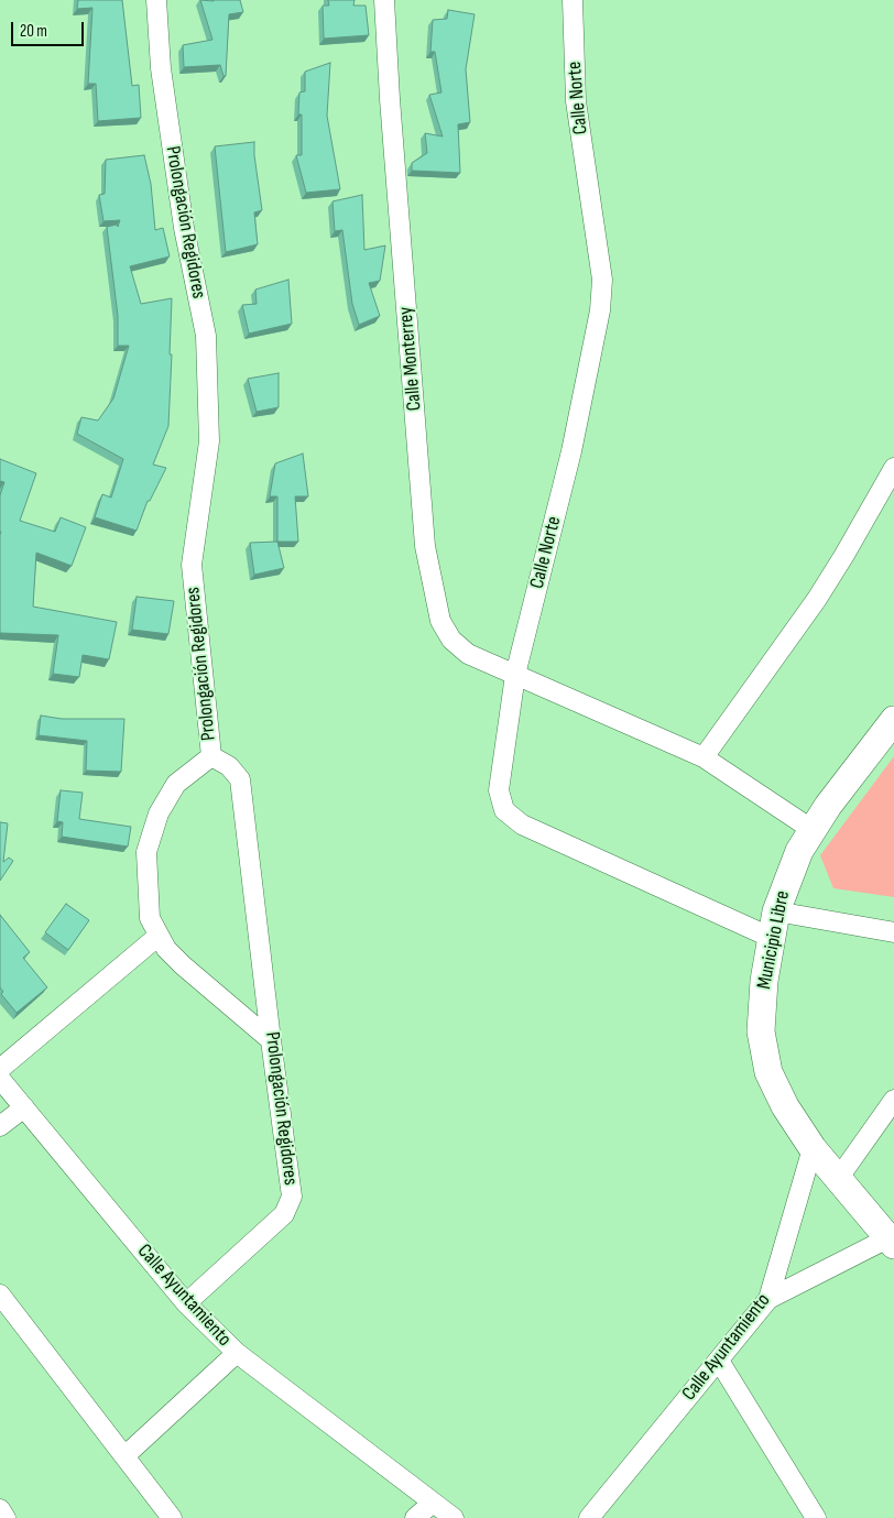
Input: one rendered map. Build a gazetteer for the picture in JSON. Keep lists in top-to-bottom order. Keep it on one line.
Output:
{"streets":{"street":["Calle Norte","Prolongación Regidores","Calle Monterrey","Municipio Libre","Calle Ayuntamiento"]},"crossings":[["Calle Norte","Calle Monterrey"],["Calle Norte","Municipio Libre"],["Prolongación Regidores","Calle Ayuntamiento"],["Calle Monterrey","Municipio Libre"],["Municipio Libre","Calle Ayuntamiento"]],"scale_bar":"20 m"}
